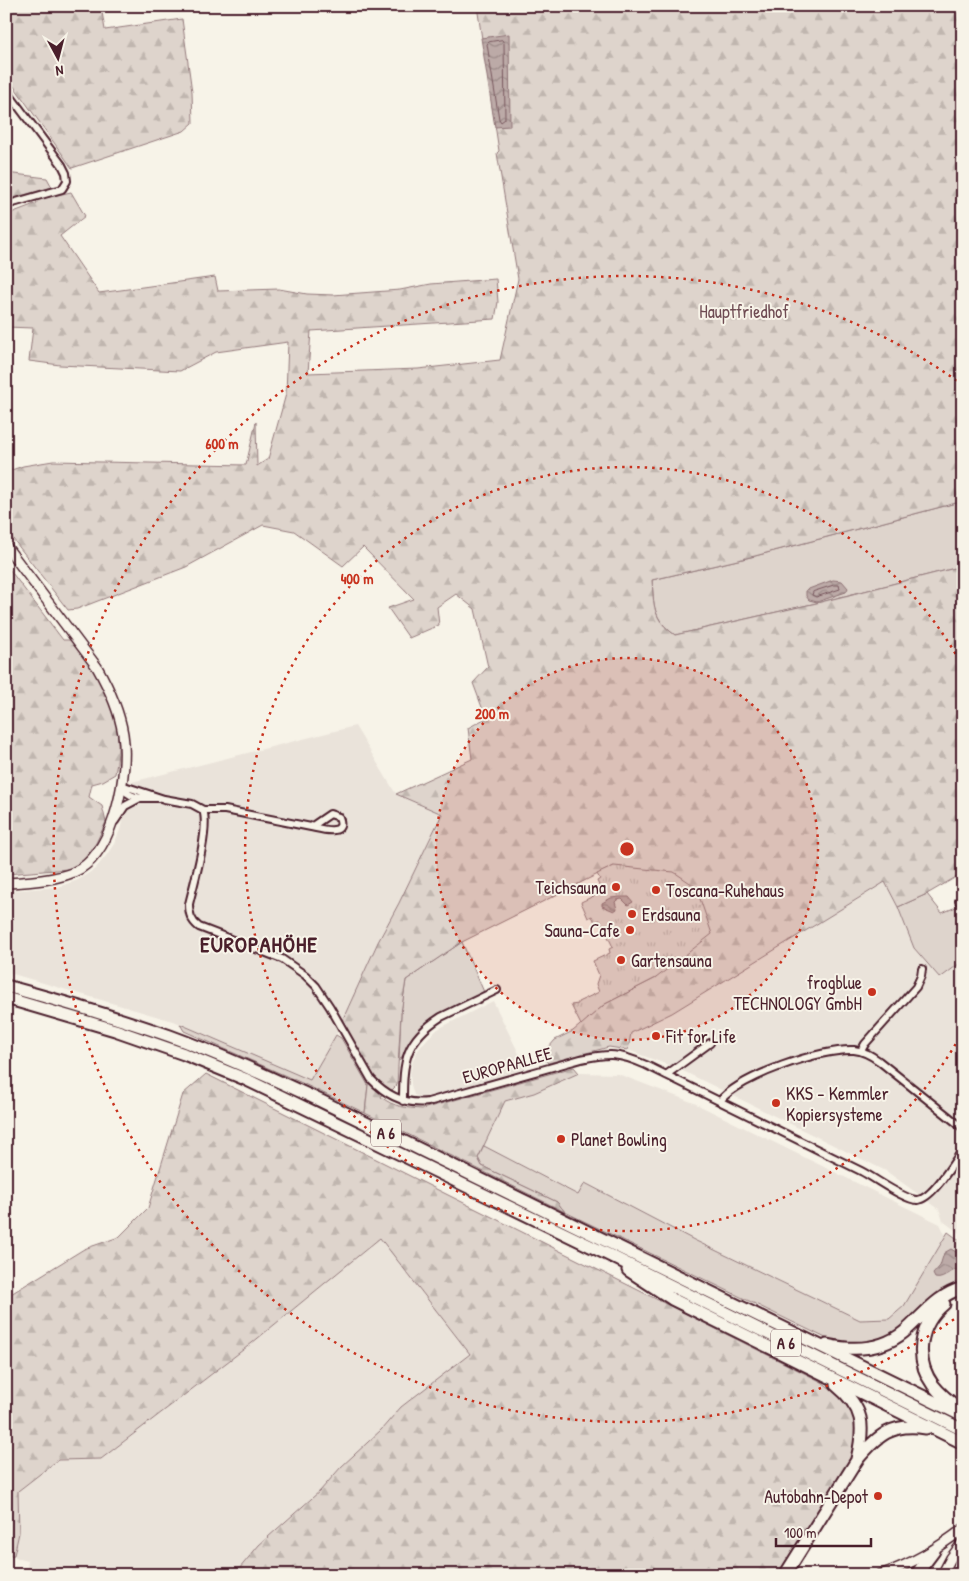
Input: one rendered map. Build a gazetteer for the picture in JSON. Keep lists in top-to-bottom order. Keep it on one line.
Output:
{"streets":{"highway":["A 6"],"street":["EUROPAALLEE"]},"districts":["EUROPAHÖHE"],"parks":["Hauptfriedhof"],"places":["Teichsauna","Toscana-Ruhehaus","Erdsauna","Sauna-Cafe","Gartensauna","frogblue TECHNOLOGY GmbH","Fit for Life","KKS - Kemmler Kopiersysteme","Planet Bowling","Autobahn-Depot"],"scale_bar":"100 m","north":"bottom","rings":["600 m","400 m","200 m"]}
